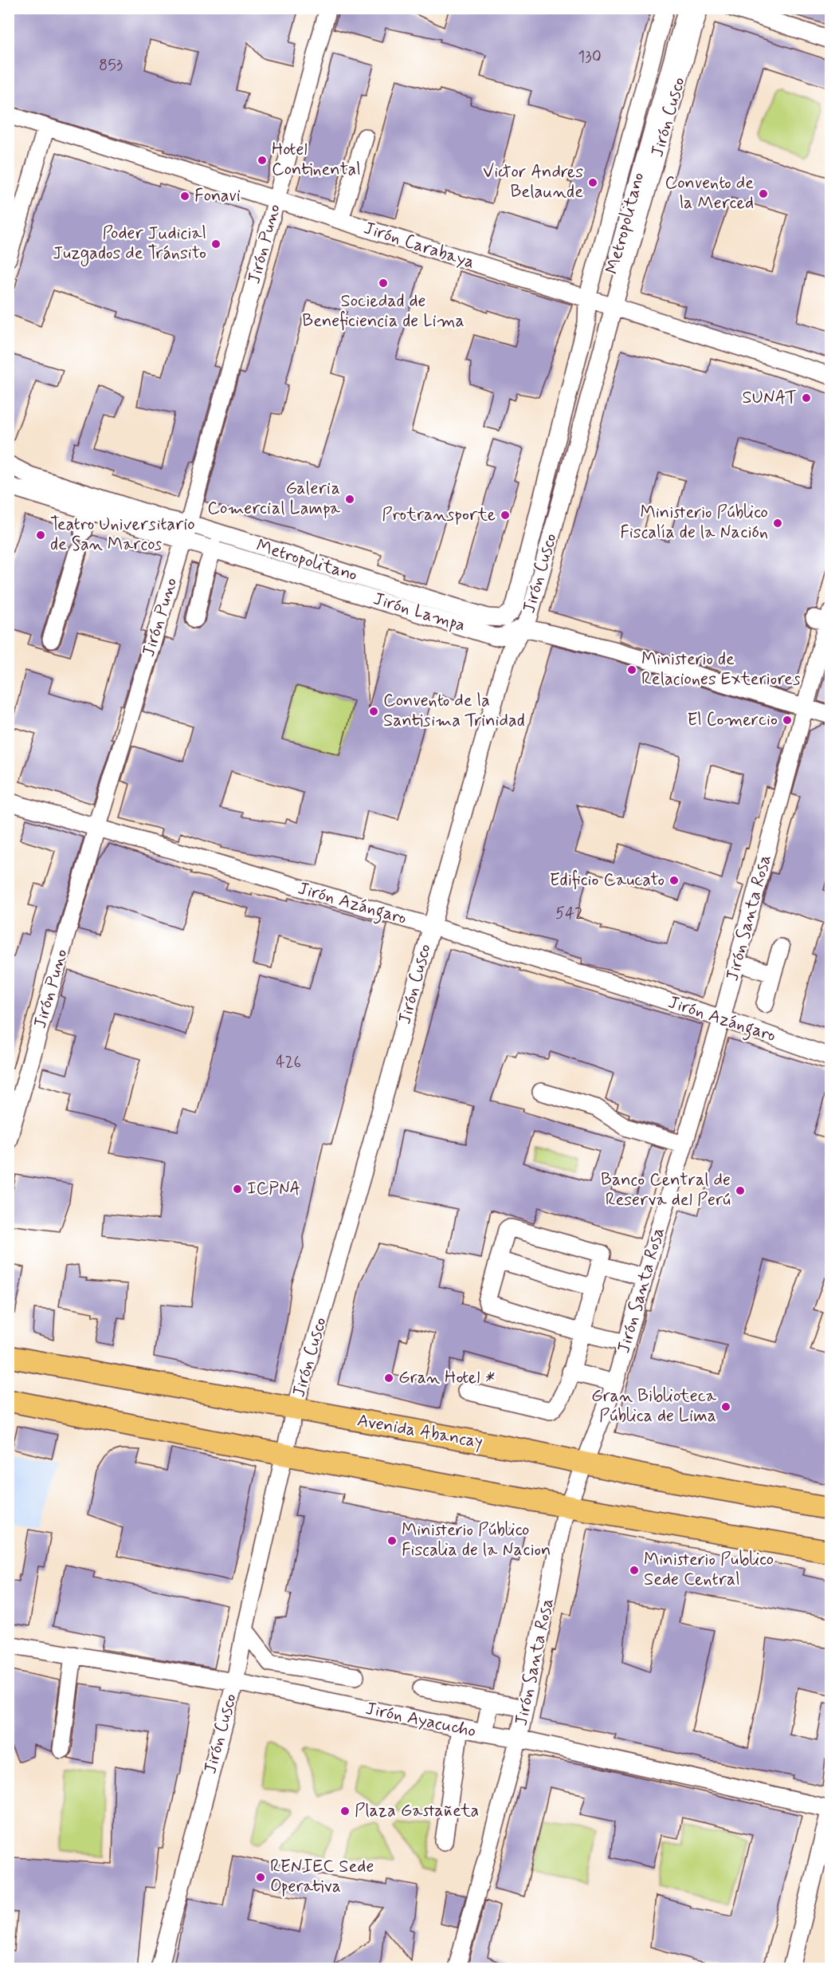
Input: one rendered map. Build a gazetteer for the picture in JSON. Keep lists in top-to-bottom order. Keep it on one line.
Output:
{"streets":{"main road":["Avenida Abancay"],"street":["Jirón Cusco","Metropolitano","Jirón Puno","Jirón Carabaya","Jirón Lampa","Jirón Azángaro","Jirón Santa Rosa","Jirón Ayacucho"]},"crossings":[["Jirón Cusco","Metropolitano"],["Jirón Cusco","Jirón Carabaya"],["Jirón Cusco","Jirón Lampa"],["Jirón Cusco","Jirón Azángaro"],["Jirón Cusco","Avenida Abancay"],["Jirón Cusco","Jirón Ayacucho"],["Metropolitano","Jirón Puno"],["Metropolitano","Jirón Carabaya"],["Metropolitano","Jirón Lampa"],["Jirón Puno","Jirón Carabaya"],["Jirón Puno","Jirón Lampa"],["Jirón Puno","Jirón Azángaro"],["Jirón Azángaro","Jirón Santa Rosa"],["Jirón Santa Rosa","Avenida Abancay"],["Jirón Santa Rosa","Jirón Ayacucho"]],"places":["Hotel Continental","Victor Andres Belaunde","Convento de la Merced","Fonavi","Poder Judicial Juzgados de Tránsito","Sociedad de Beneficiencia de Lima","SUNAT","Galeria Comercial Lampa","Protransporte","Ministerio Público Fiscalía de la Nación","Teatro Universitario de San Marcos","Ministerio de Relaciones Exteriores","Convento de la Santisima Trinidad","El Comercio","Edificio Caucato","ICPNA","Banco Central de Reserva del Perú","Gran Hotel *","Gran Biblioteca Pública de Lima","Ministerio Público Fiscalia de la Nacion","Ministerio Publico Sede Central","Plaza Gastañeta","RENIEC Sede Operativa"],"house_numbers":["130","853","542","426"]}
